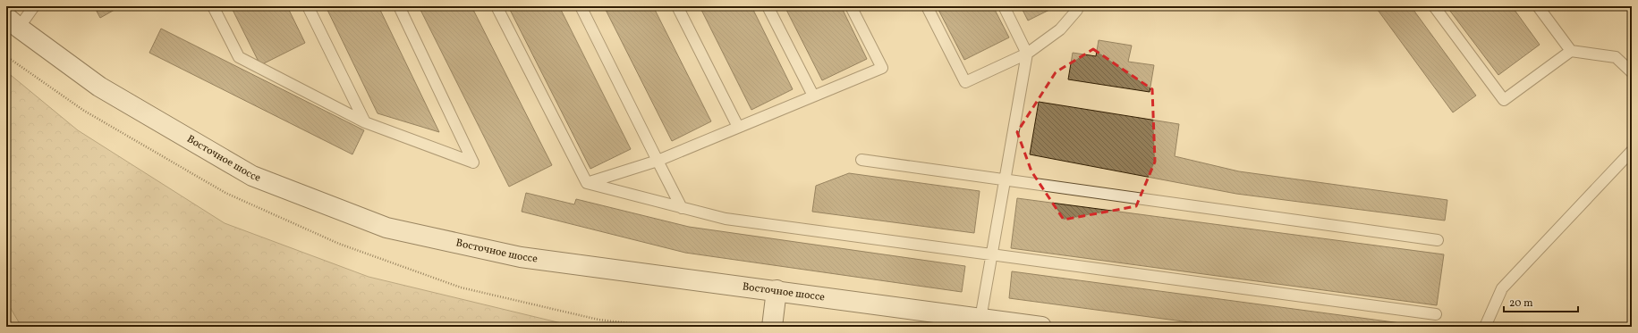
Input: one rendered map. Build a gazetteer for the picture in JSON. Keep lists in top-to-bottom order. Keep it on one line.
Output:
{"streets":{"main road":["Восточное шоссе"]},"scale_bar":"20 m"}
